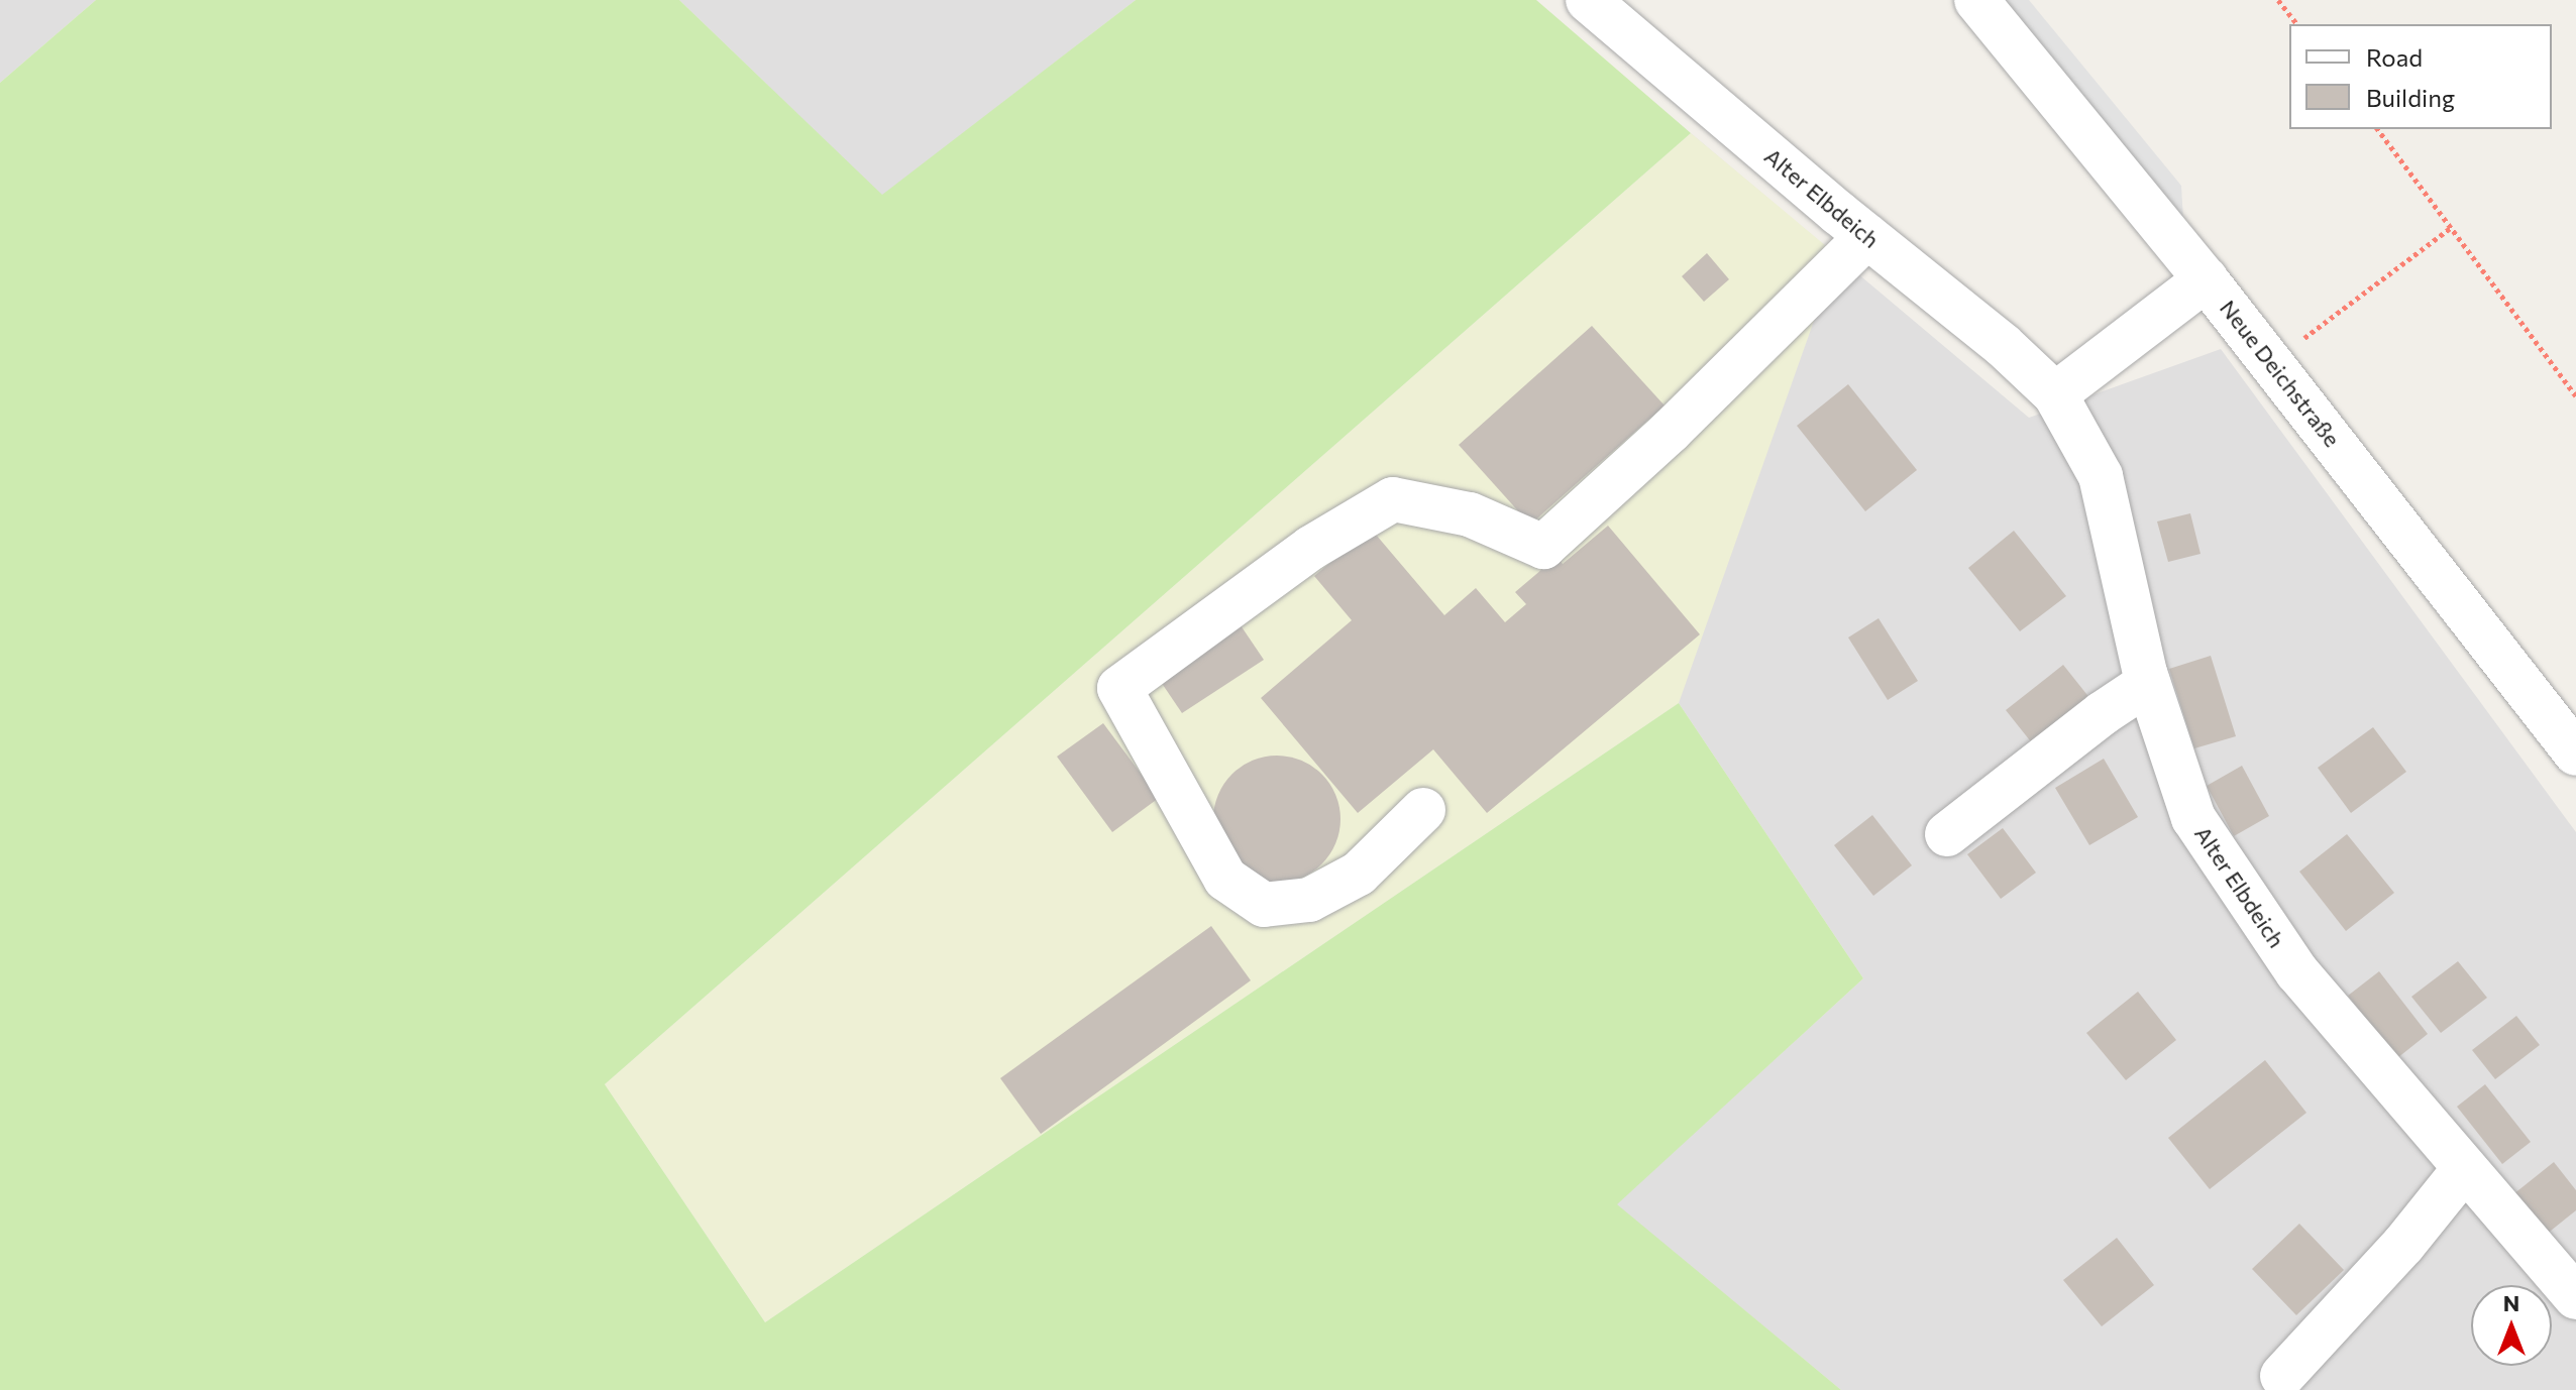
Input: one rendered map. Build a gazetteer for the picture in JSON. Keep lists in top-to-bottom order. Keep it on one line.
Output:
{"streets":{"street":["Alter Elbdeich","Neue Deichstraße"]},"legend":["Road","Building"],"north":"top"}
